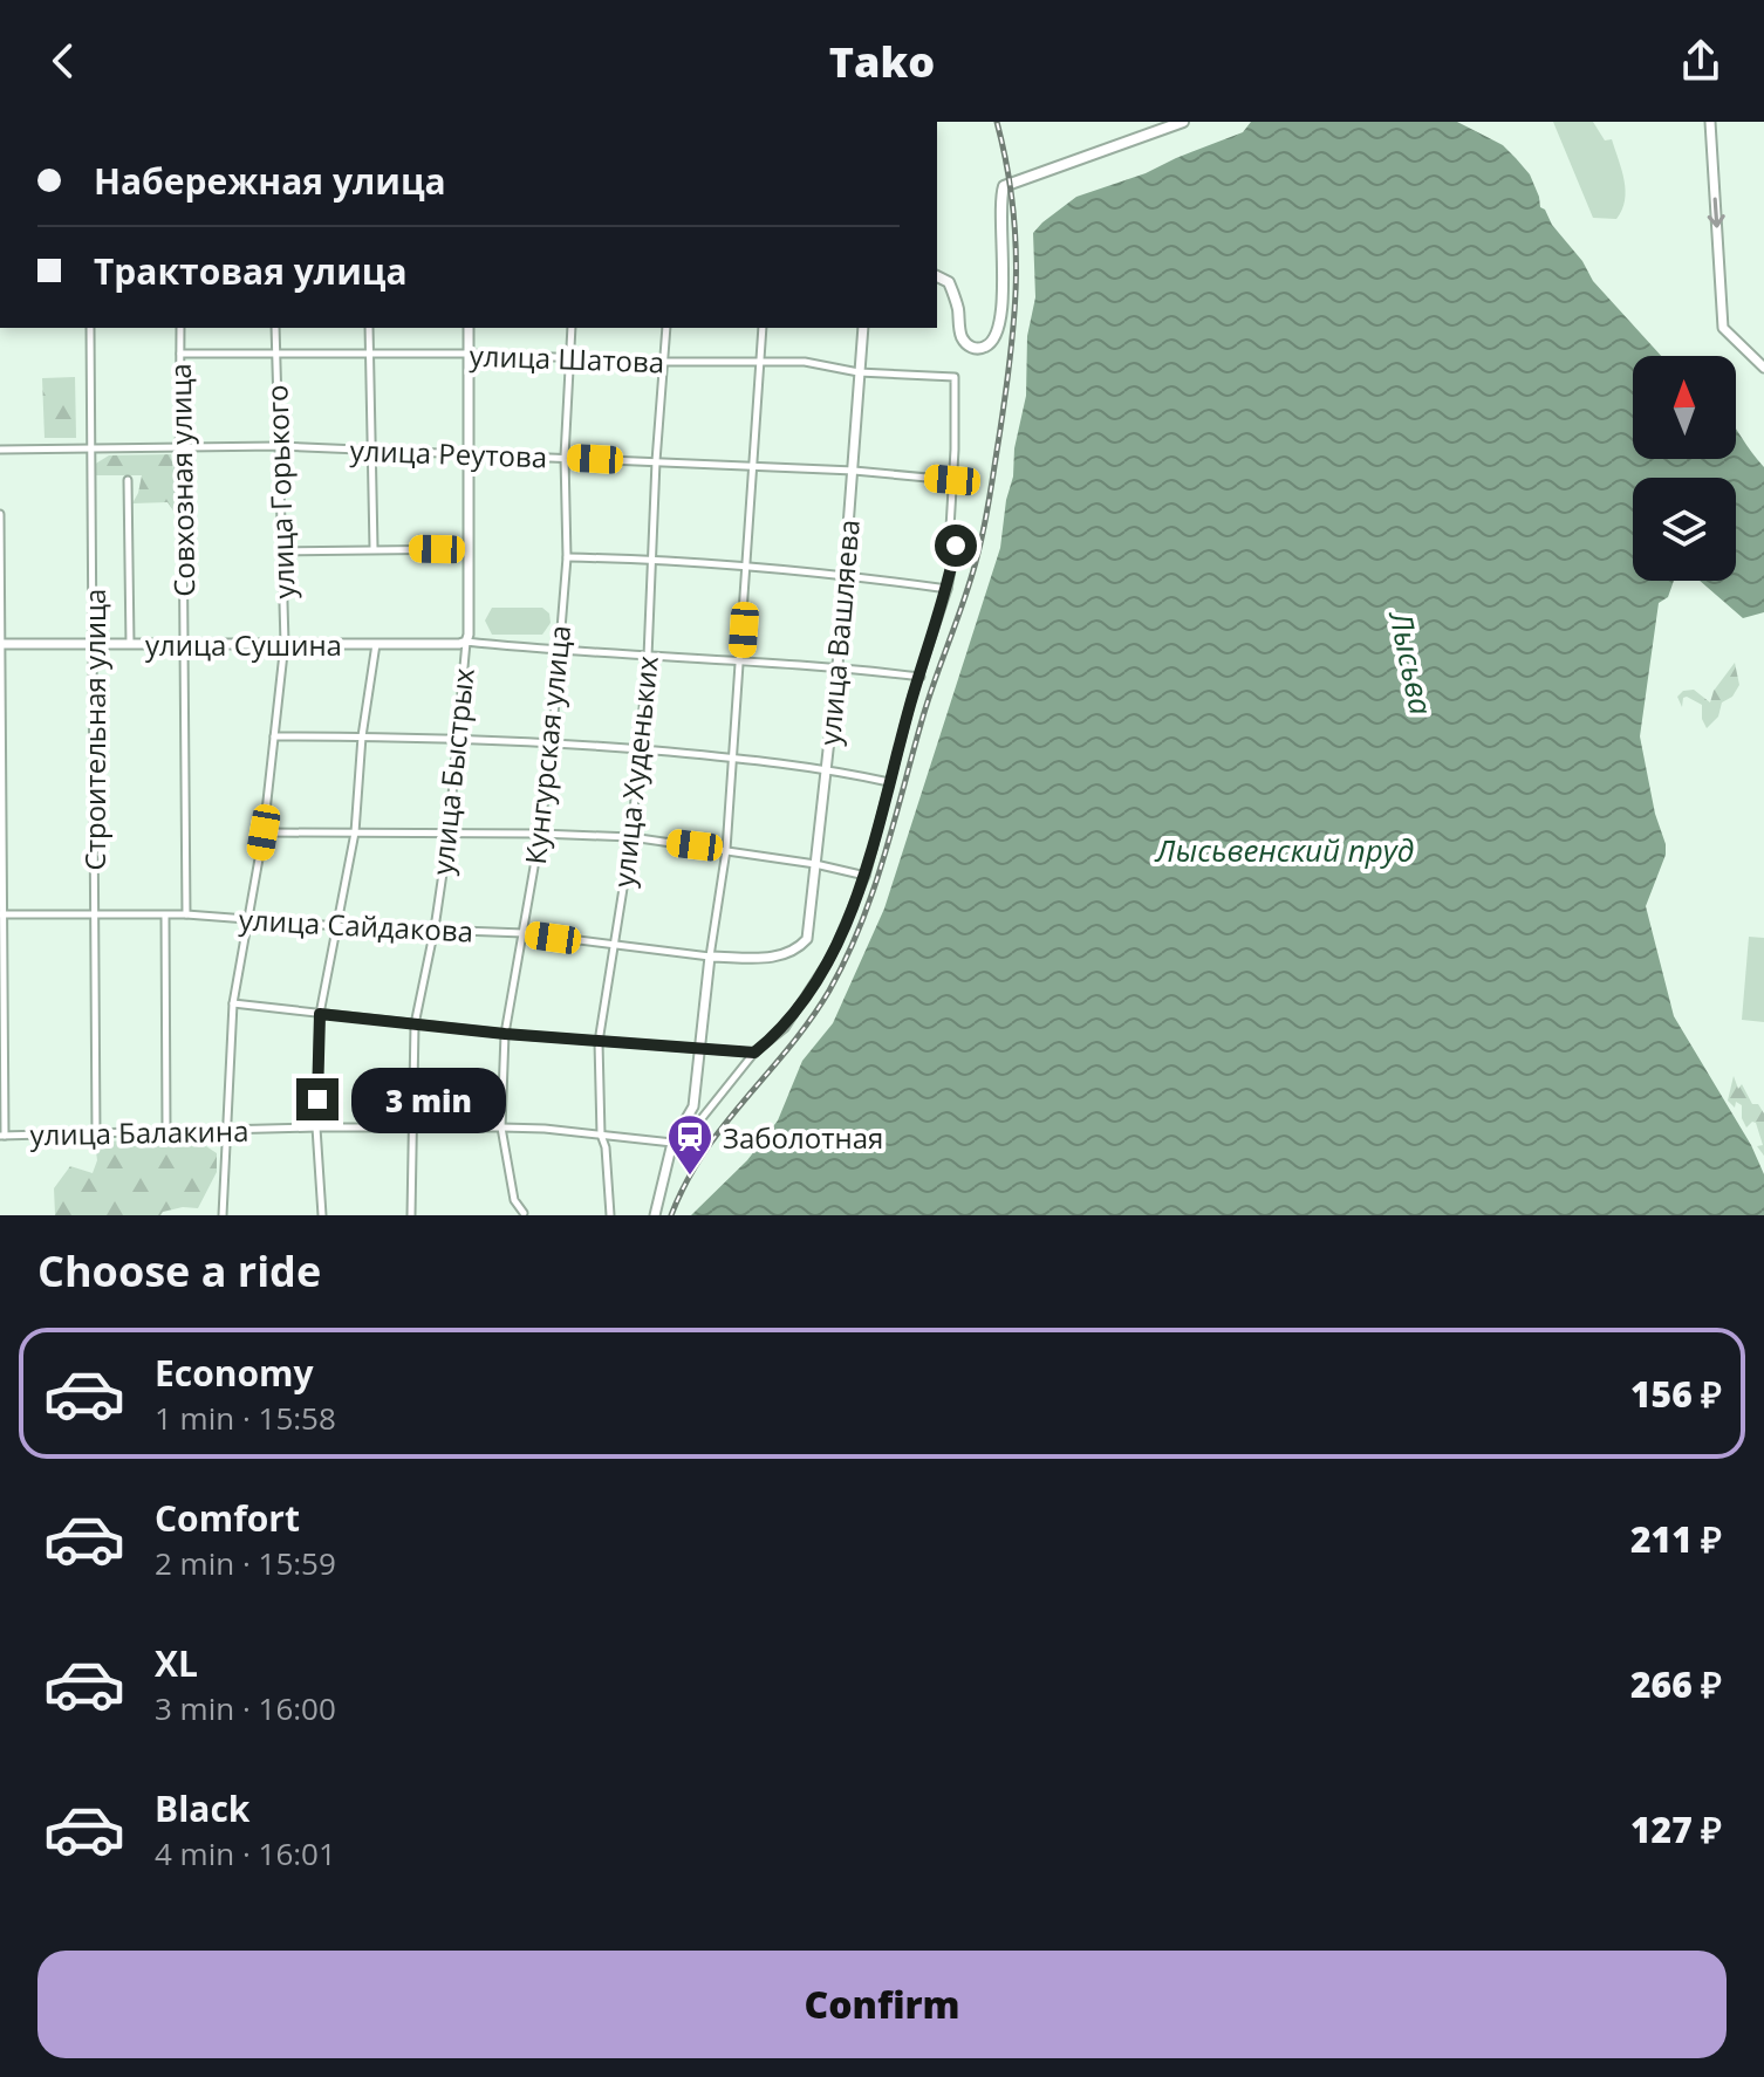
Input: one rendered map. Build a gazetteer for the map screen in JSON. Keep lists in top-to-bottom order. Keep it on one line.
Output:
{"streets":{"street":["улица Шатова","улица Реутова","Совхозная улица","улица Горького","улица Вашляева","улица Сушина","Строительная улица","Кунгурская улица","улица Быстрых","улица Худеньких","улица Сайдакова","улица Балакина"]},"crossings":[["улица Шатова","улица Реутова"],["улица Шатова","Совхозная улица"],["улица Шатова","улица Горького"],["улица Шатова","улица Вашляева"],["улица Шатова","Кунгурская улица"],["улица Шатова","улица Быстрых"],["улица Шатова","улица Худеньких"],["улица Реутова","Совхозная улица"],["улица Реутова","улица Горького"],["улица Реутова","улица Вашляева"],["улица Реутова","Строительная улица"],["улица Реутова","Кунгурская улица"],["улица Реутова","улица Быстрых"],["улица Реутова","улица Худеньких"],["Совхозная улица","улица Сушина"],["Совхозная улица","улица Сайдакова"],["улица Горького","улица Сушина"],["улица Горького","улица Сайдакова"],["улица Горького","улица Балакина"],["улица Вашляева","улица Сайдакова"],["улица Сушина","Строительная улица"],["улица Сушина","улица Быстрых"],["Строительная улица","улица Сайдакова"],["Строительная улица","улица Балакина"],["Кунгурская улица","улица Сайдакова"],["Кунгурская улица","улица Балакина"],["улица Быстрых","улица Сайдакова"],["улица Быстрых","улица Балакина"],["улица Худеньких","улица Сайдакова"],["улица Худеньких","улица Балакина"]],"water":["Лысьва","Лысьвенский пруд"],"places":{"station":["Заболотная"]},"north":"top","page":{"header":"Tako","banner":["Набережная улица","Трактовая улица"],"bubble":"3 min","heading":"Choose a ride","list":[{"name":"Economy","note":"1 min · 15:58","value":"156 ₽"},{"name":"Comfort","note":"2 min · 15:59","value":"211 ₽"},{"name":"XL","note":"3 min · 16:00","value":"266 ₽"},{"name":"Black","note":"4 min · 16:01","value":"127 ₽"}],"buttons":"Confirm"}}
